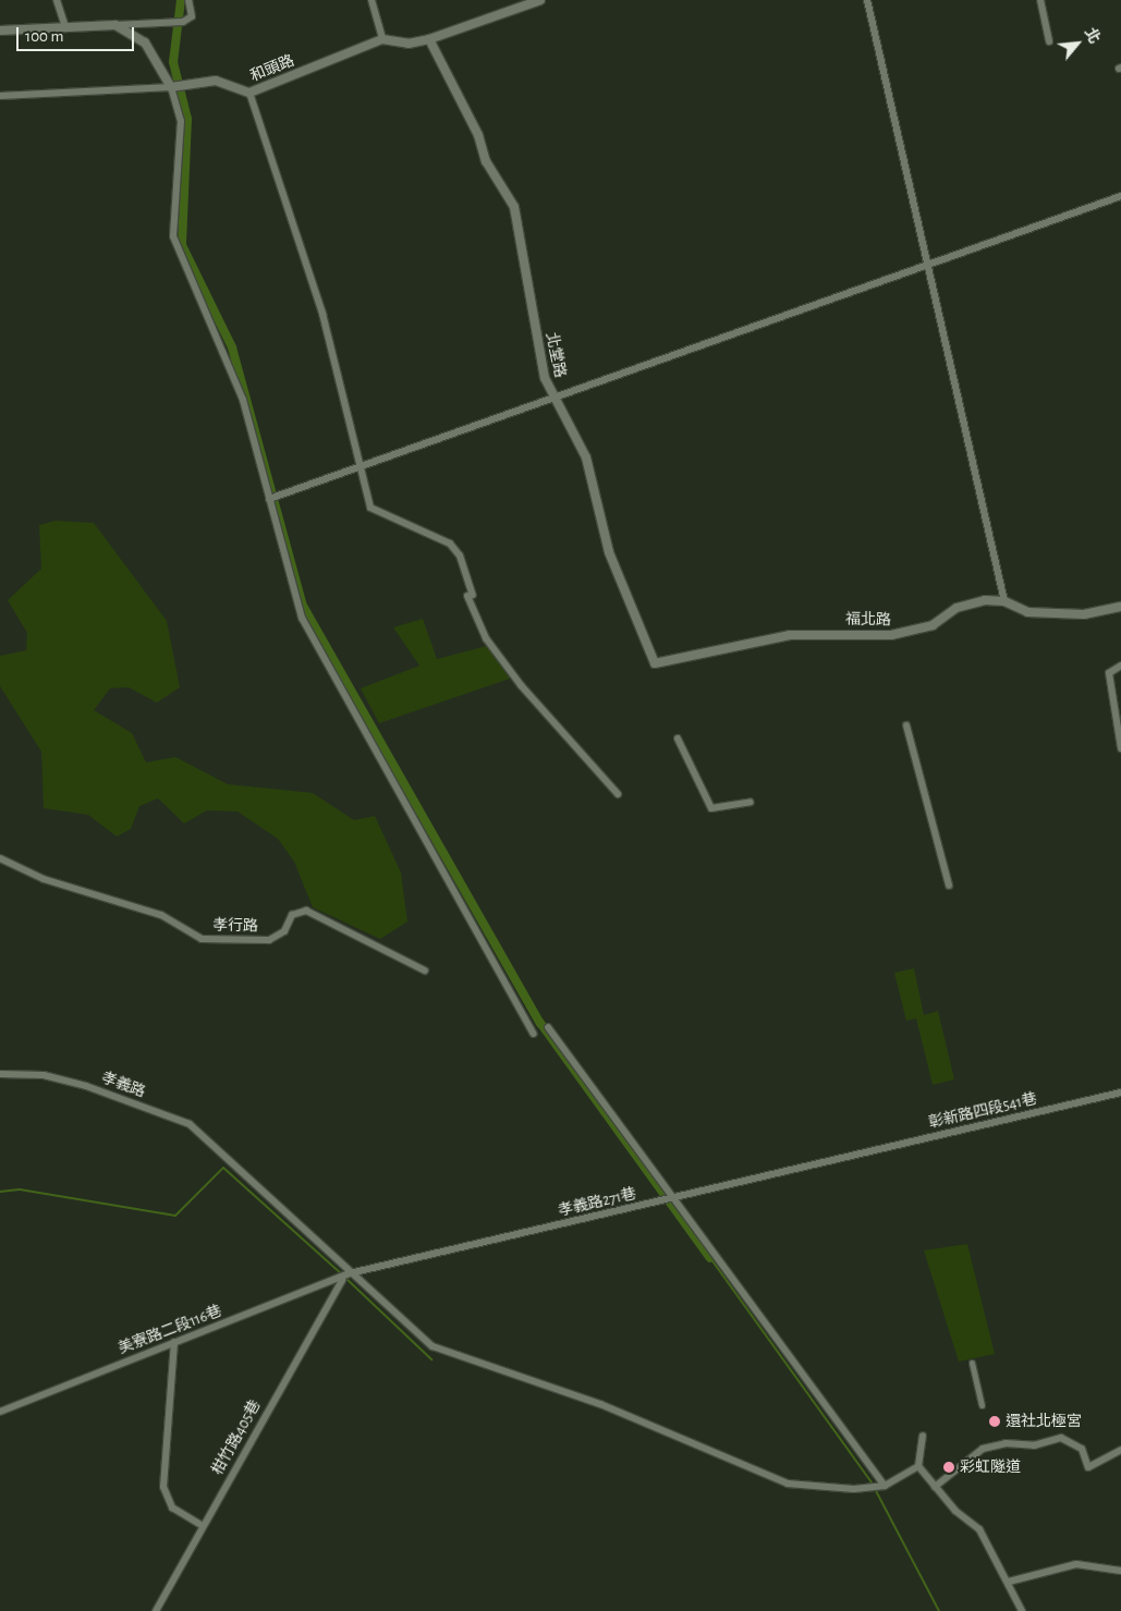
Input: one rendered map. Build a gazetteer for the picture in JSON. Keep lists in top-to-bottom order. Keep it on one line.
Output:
{"streets":{"street":["和頭路","北堂路","福北路","孝行路","孝義路","彰新路四段541巷","孝義路271巷","美寮路二段116巷","柑竹路405巷"]},"crossings":[["北堂路","福北路"],["孝義路","孝義路271巷"],["孝義路","美寮路二段116巷"],["彰新路四段541巷","孝義路271巷"],["孝義路271巷","美寮路二段116巷"],["美寮路二段116巷","柑竹路405巷"]],"places":["還社北極宮","彩虹隧道"],"scale_bar":"100 m","north":"top right"}
